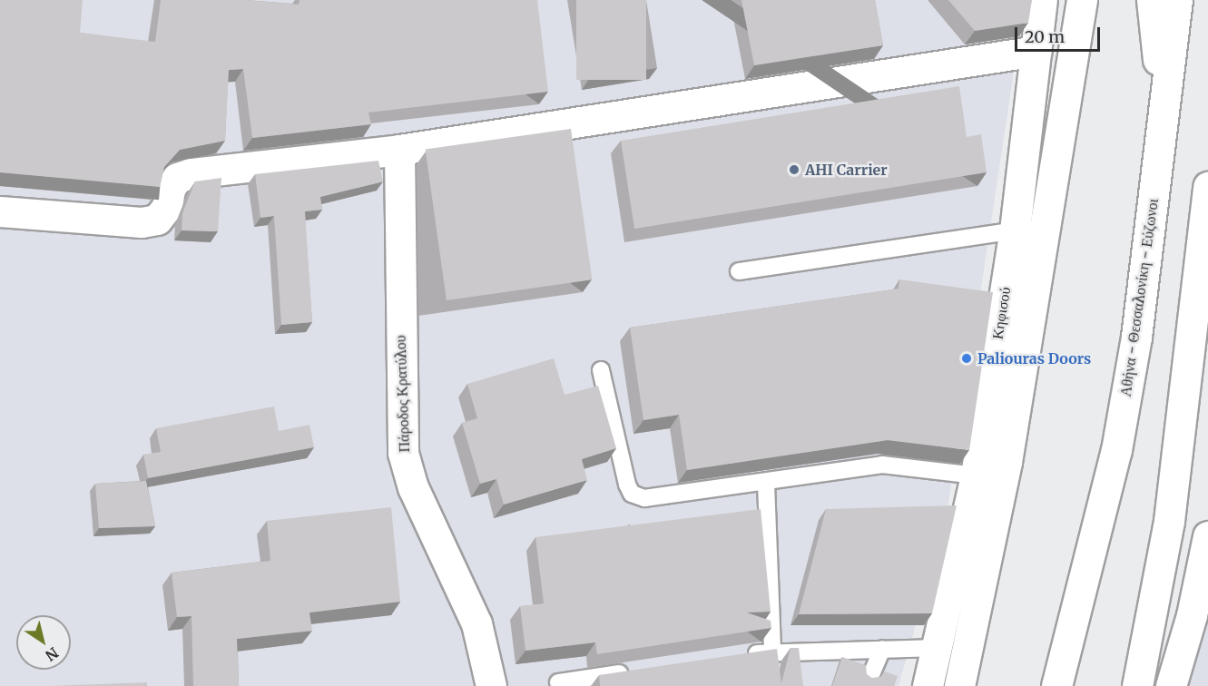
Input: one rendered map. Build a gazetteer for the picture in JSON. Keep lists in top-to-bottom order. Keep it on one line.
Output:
{"streets":{"main road":["Αθήνα - Θεσσαλονίκη - Εύζωνοι","Κηφισού","Πάροδος Κρατύλου"]},"places":["AHI Carrier","Paliouras Doors"],"scale_bar":"20 m","north":"bottom right"}
